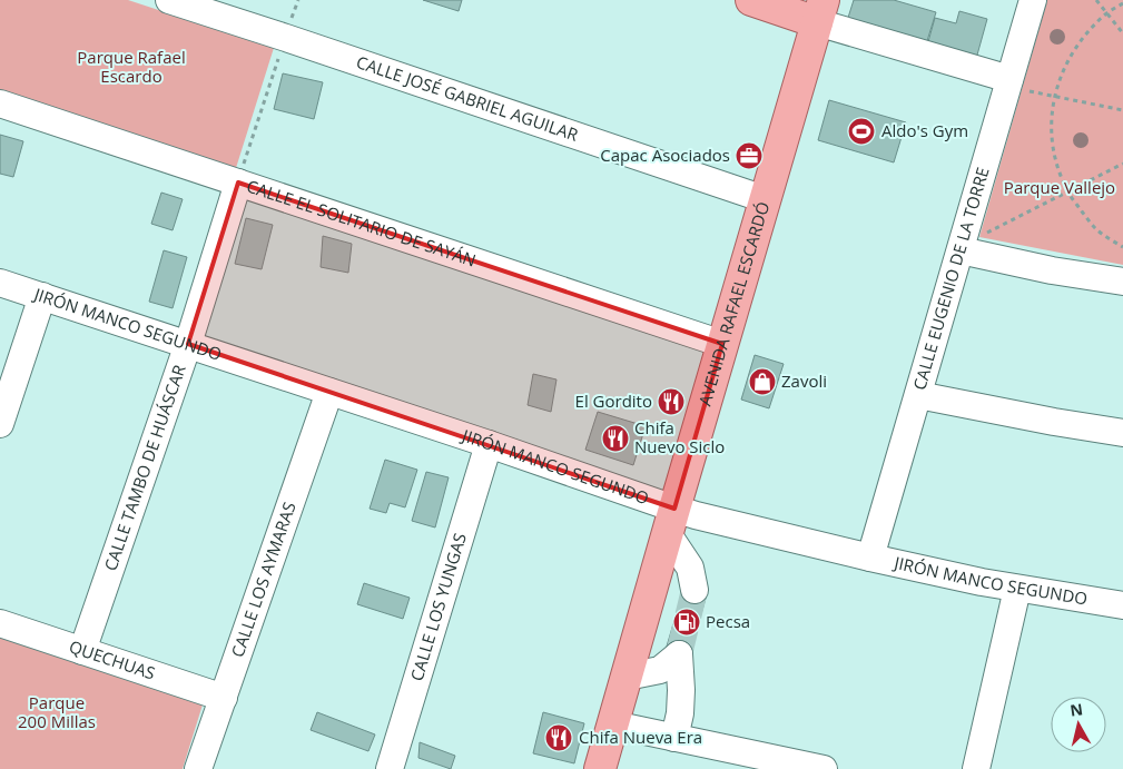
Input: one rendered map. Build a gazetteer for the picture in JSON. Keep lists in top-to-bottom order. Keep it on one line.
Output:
{"streets":{"main road":["AVENIDA RAFAEL ESCARDÓ"],"street":["CALLE JOSÉ GABRIEL AGUILAR","CALLE EL SOLITARIO DE SAYÁN","CALLE EUGENIO DE LA TORRE","JIRÓN MANCO SEGUNDO","CALLE TAMBO DE HUÁSCAR","CALLE LOS AYMARAS","CALLE LOS YUNGAS","QUECHUAS"]},"crossings":[["CALLE JOSÉ GABRIEL AGUILAR","AVENIDA RAFAEL ESCARDÓ"],["CALLE EL SOLITARIO DE SAYÁN","AVENIDA RAFAEL ESCARDÓ"],["CALLE EL SOLITARIO DE SAYÁN","CALLE TAMBO DE HUÁSCAR"],["CALLE EUGENIO DE LA TORRE","JIRÓN MANCO SEGUNDO"],["AVENIDA RAFAEL ESCARDÓ","JIRÓN MANCO SEGUNDO"],["JIRÓN MANCO SEGUNDO","CALLE TAMBO DE HUÁSCAR"],["JIRÓN MANCO SEGUNDO","CALLE LOS AYMARAS"],["JIRÓN MANCO SEGUNDO","CALLE LOS YUNGAS"],["CALLE TAMBO DE HUÁSCAR","QUECHUAS"],["CALLE LOS AYMARAS","QUECHUAS"]],"parks":["Parque Rafael Escardo","Parque Vallejo","Parque 200 Millas"],"places":{"sports":["Aldo's Gym"],"office":["Capac Asociados"],"shop":["Zavoli"],"restaurant":["El Gordito","Chifa Nuevo Siclo","Chifa Nueva Era"],"fuel station":["Pecsa"]},"north":"top"}
